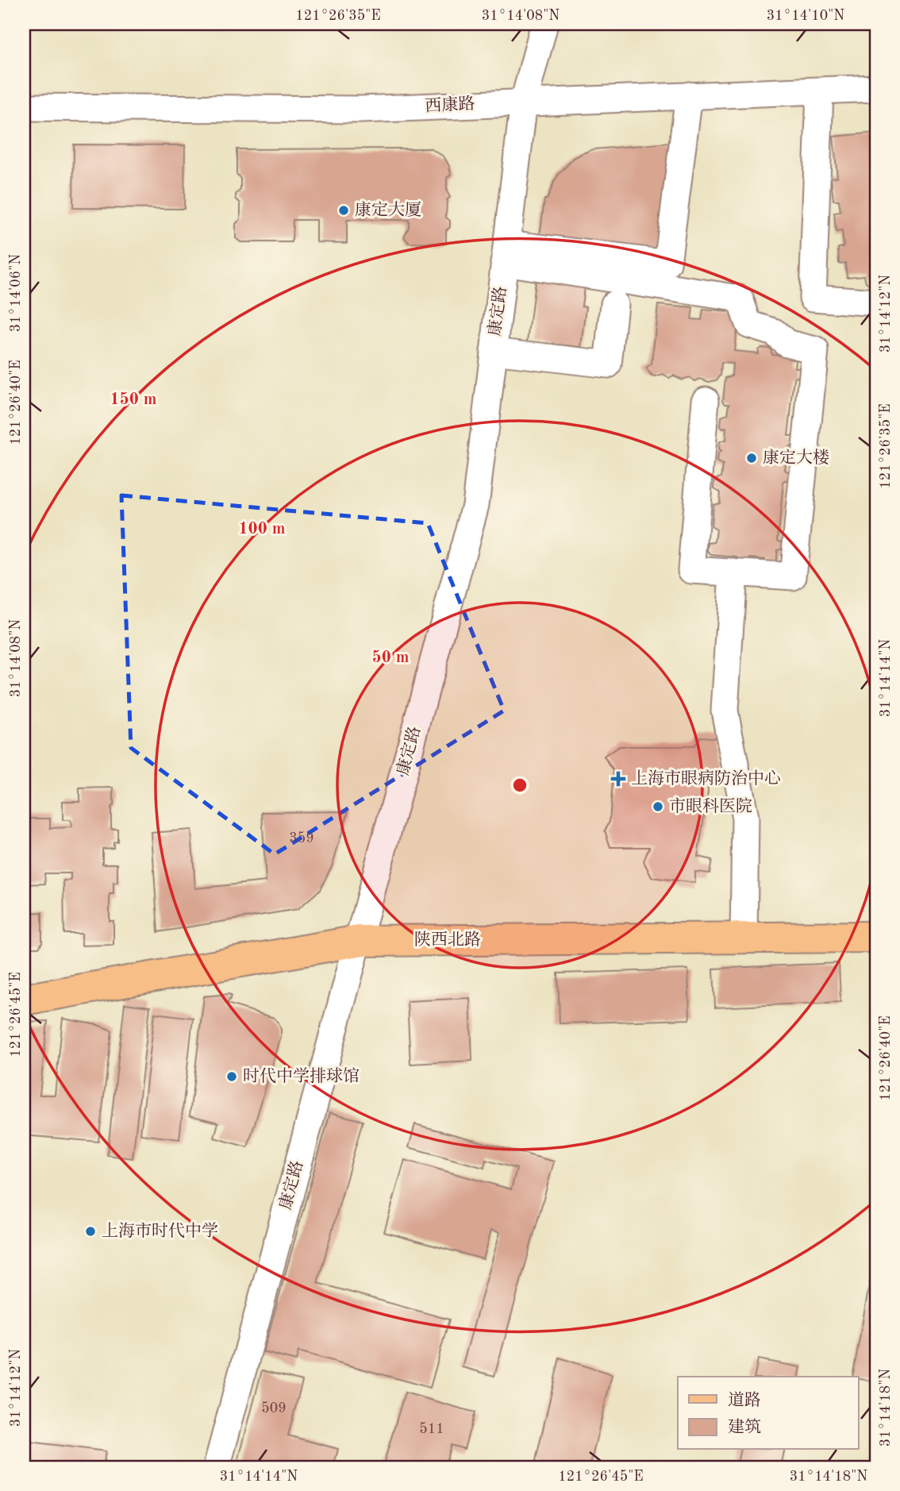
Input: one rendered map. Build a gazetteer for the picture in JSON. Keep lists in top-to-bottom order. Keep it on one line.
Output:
{"streets":{"main road":["陕西北路"],"street":["西康路","康定路"]},"crossings":[["西康路","康定路"],["康定路","陕西北路"]],"places":{"other":["康定大厦","康定大楼","市眼科医院","时代中学排球馆","上海市时代中学"],"health":["上海市眼病防治中心"]},"house_numbers":["359","509","511"],"legend":["道路","建筑"],"coordinates":["121°26'35\"E","31°14'08\"N","31°14'10\"N","31°14'06\"N","31°14'12\"N","121°26'40\"E","31°14'14\"N","121°26'45\"E","31°14'18\"N"],"rings":["150 m","100 m","50 m"]}
